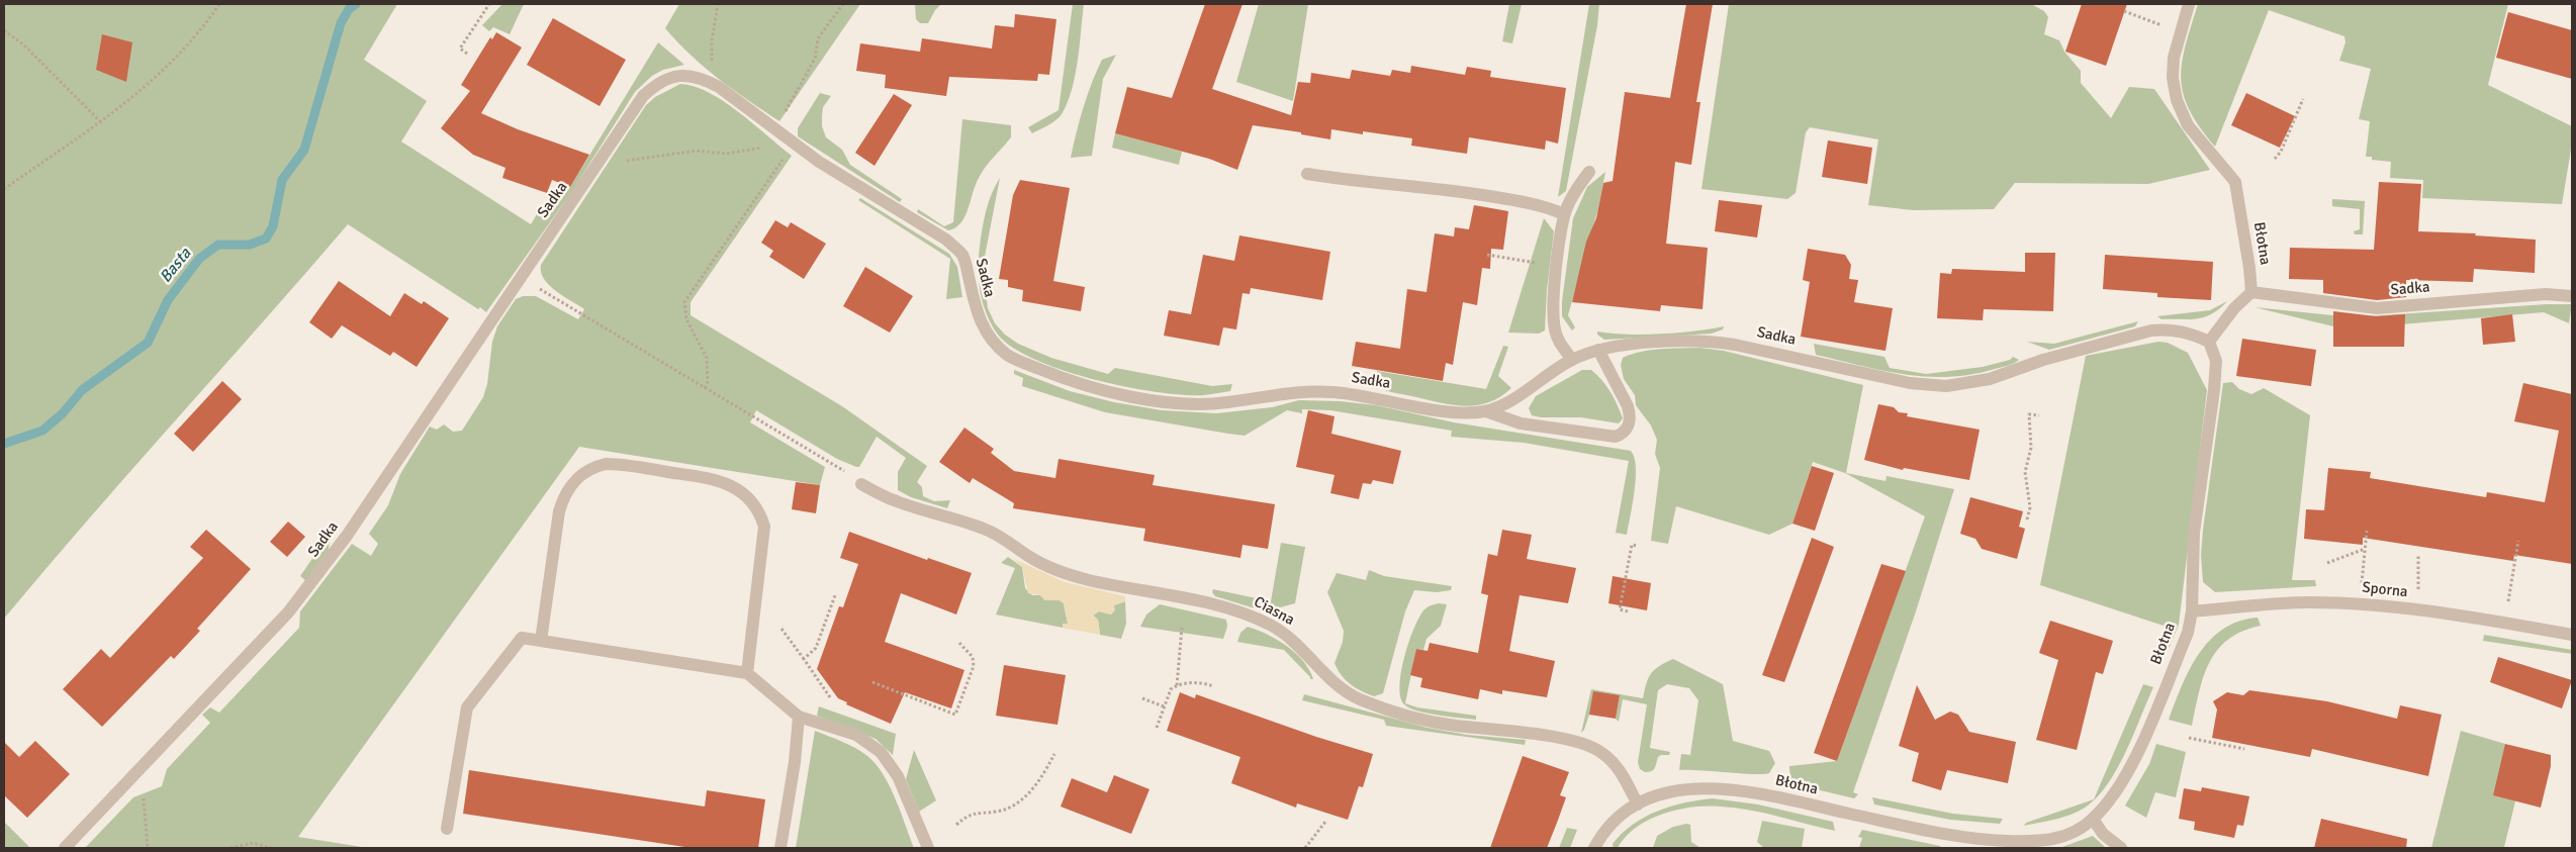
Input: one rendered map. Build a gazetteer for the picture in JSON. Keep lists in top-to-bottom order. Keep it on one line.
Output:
{"streets":{"street":["Sadka","Błotna","Sporna","Ciasna"]},"crossings":[["Sadka","Błotna"],["Błotna","Sporna"],["Błotna","Ciasna"]],"water":["Basta"]}
